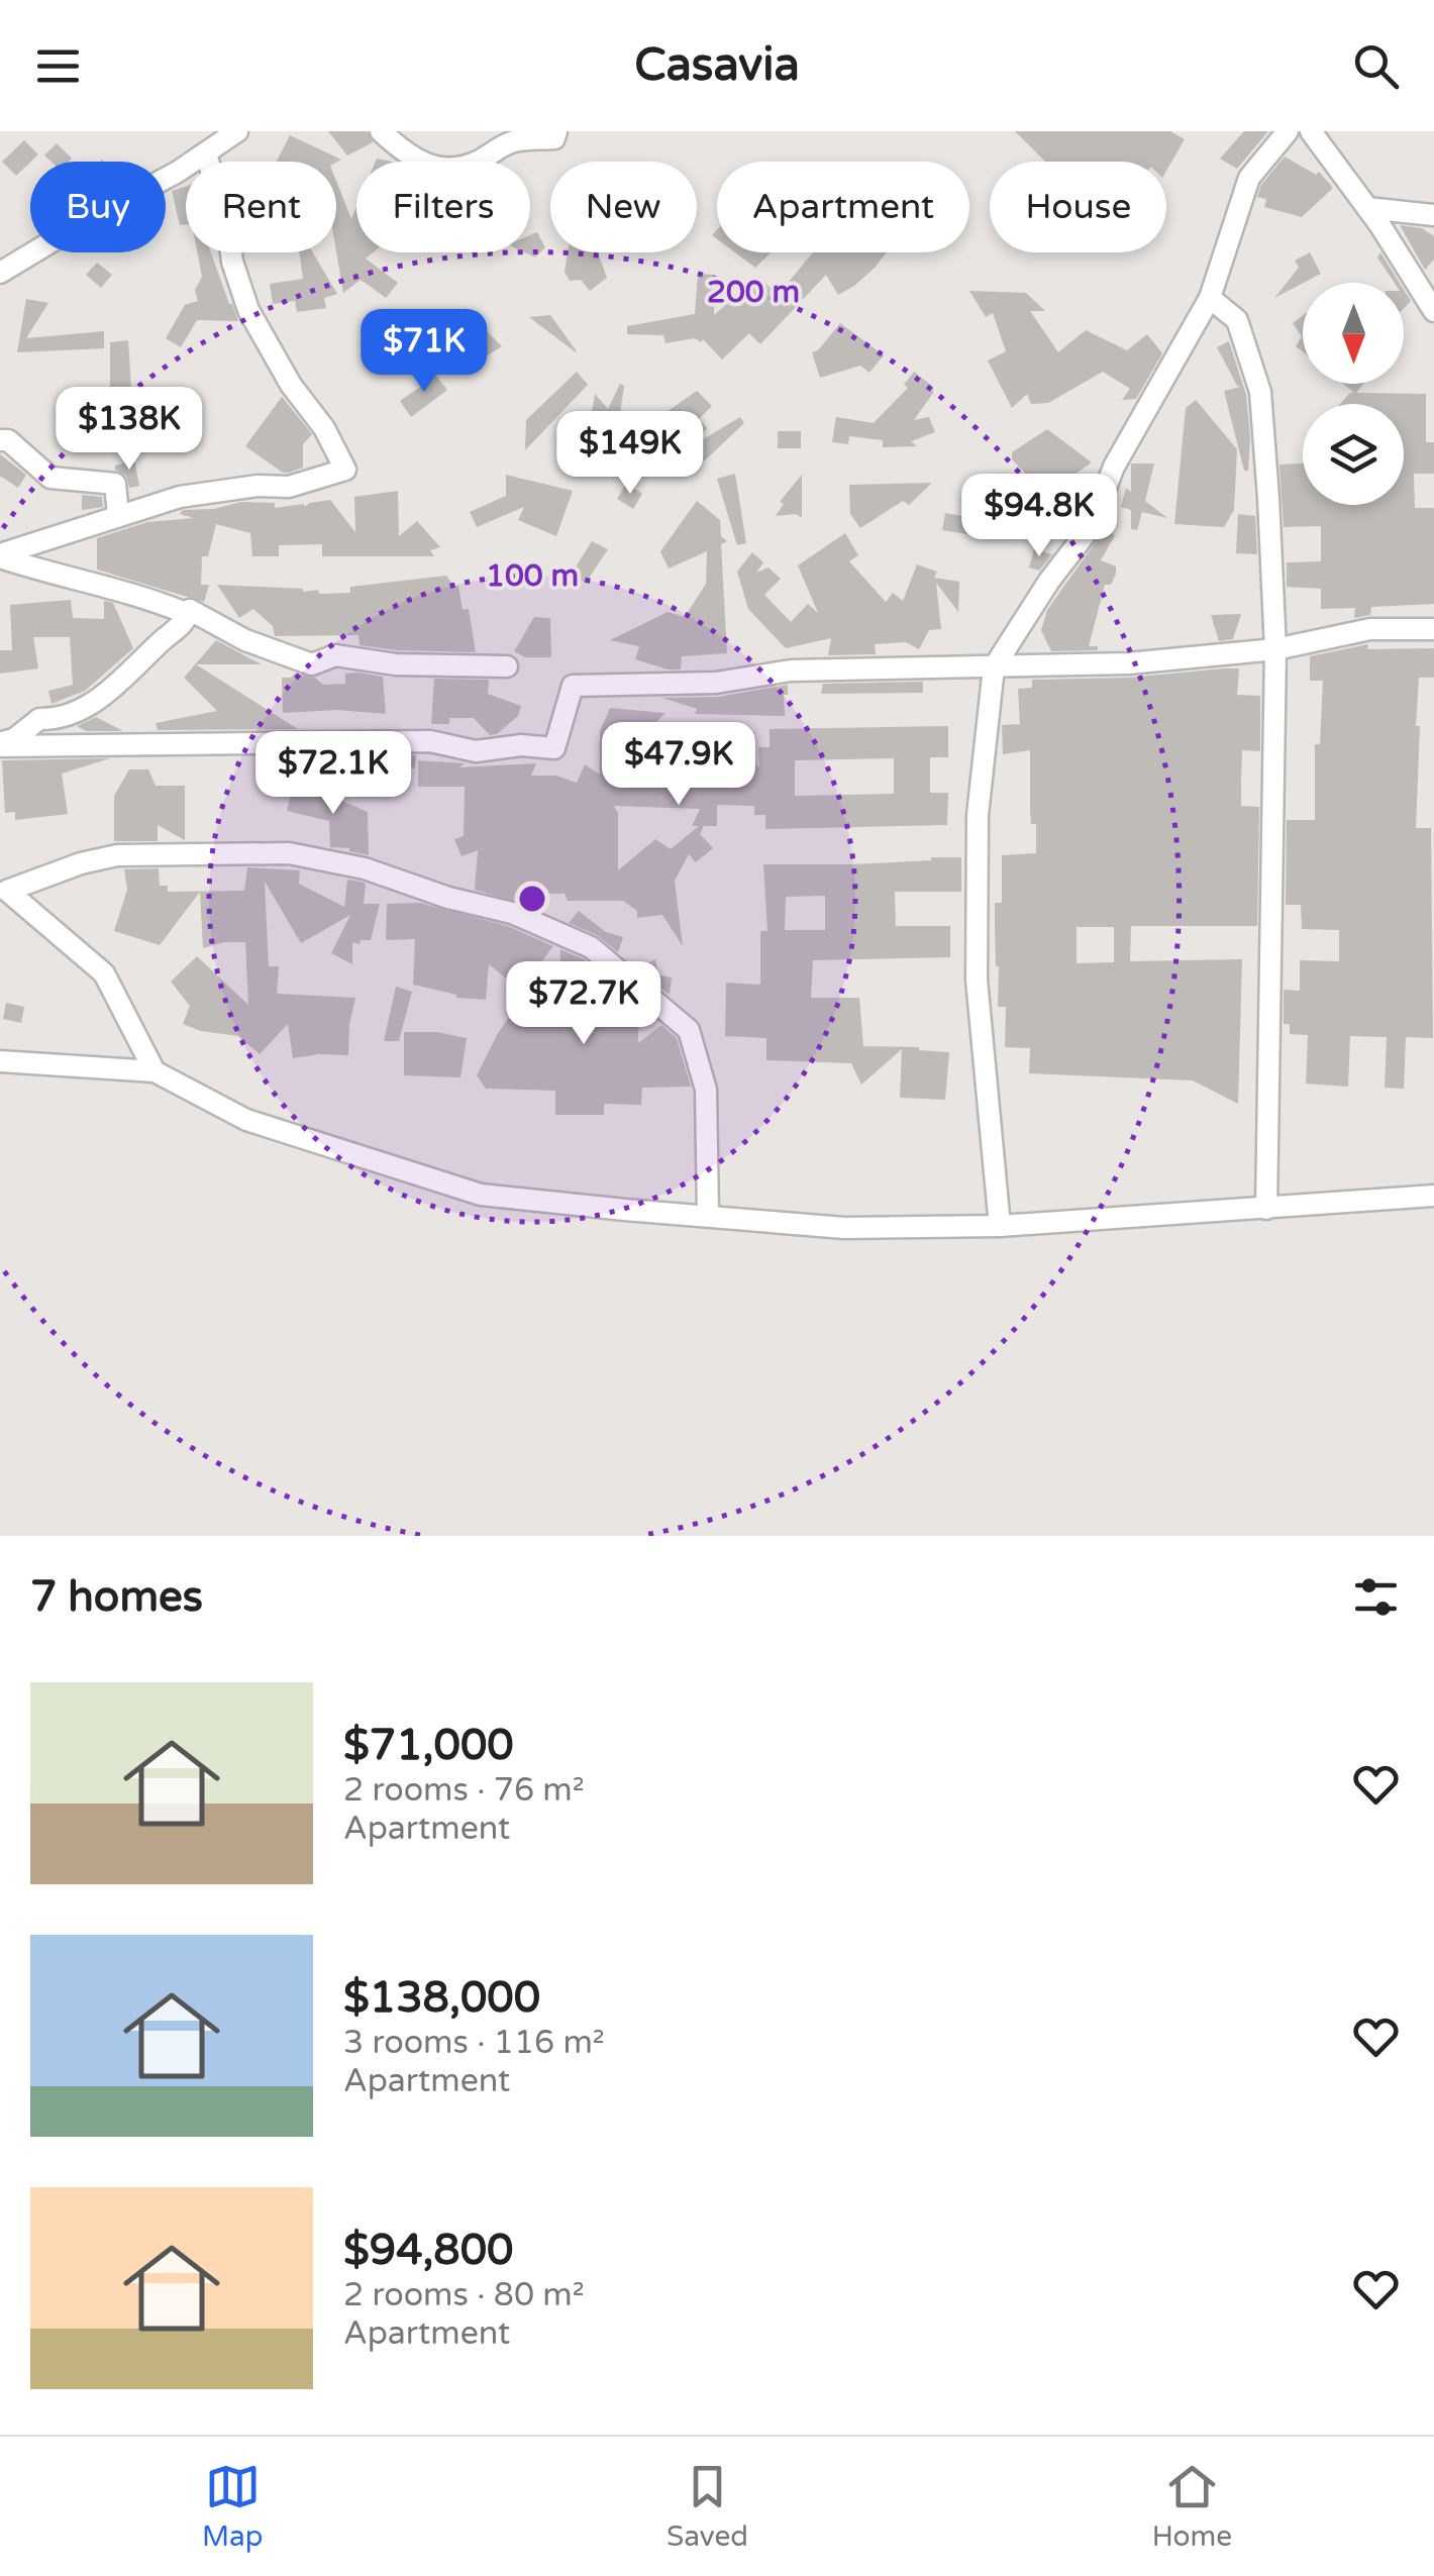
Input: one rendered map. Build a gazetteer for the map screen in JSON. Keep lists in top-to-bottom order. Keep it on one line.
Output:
{"north":"bottom","page":{"header":"Casavia","chip":["Buy","Rent","Filters","New","Apartment","House"],"price":["$71K","$138K","$149K","$94.8K","$47.9K","$72.1K","$72.7K"],"heading":"7 homes","list":[{"name":"$71,000","note":"2 rooms · 76 m² · Apartment"},{"name":"$138,000","note":"3 rooms · 116 m² · Apartment"},{"name":"$94,800","note":"2 rooms · 80 m² · Apartment"}],"tabs":["Map","Saved","Home"]},"rings":["200 m","100 m"]}
